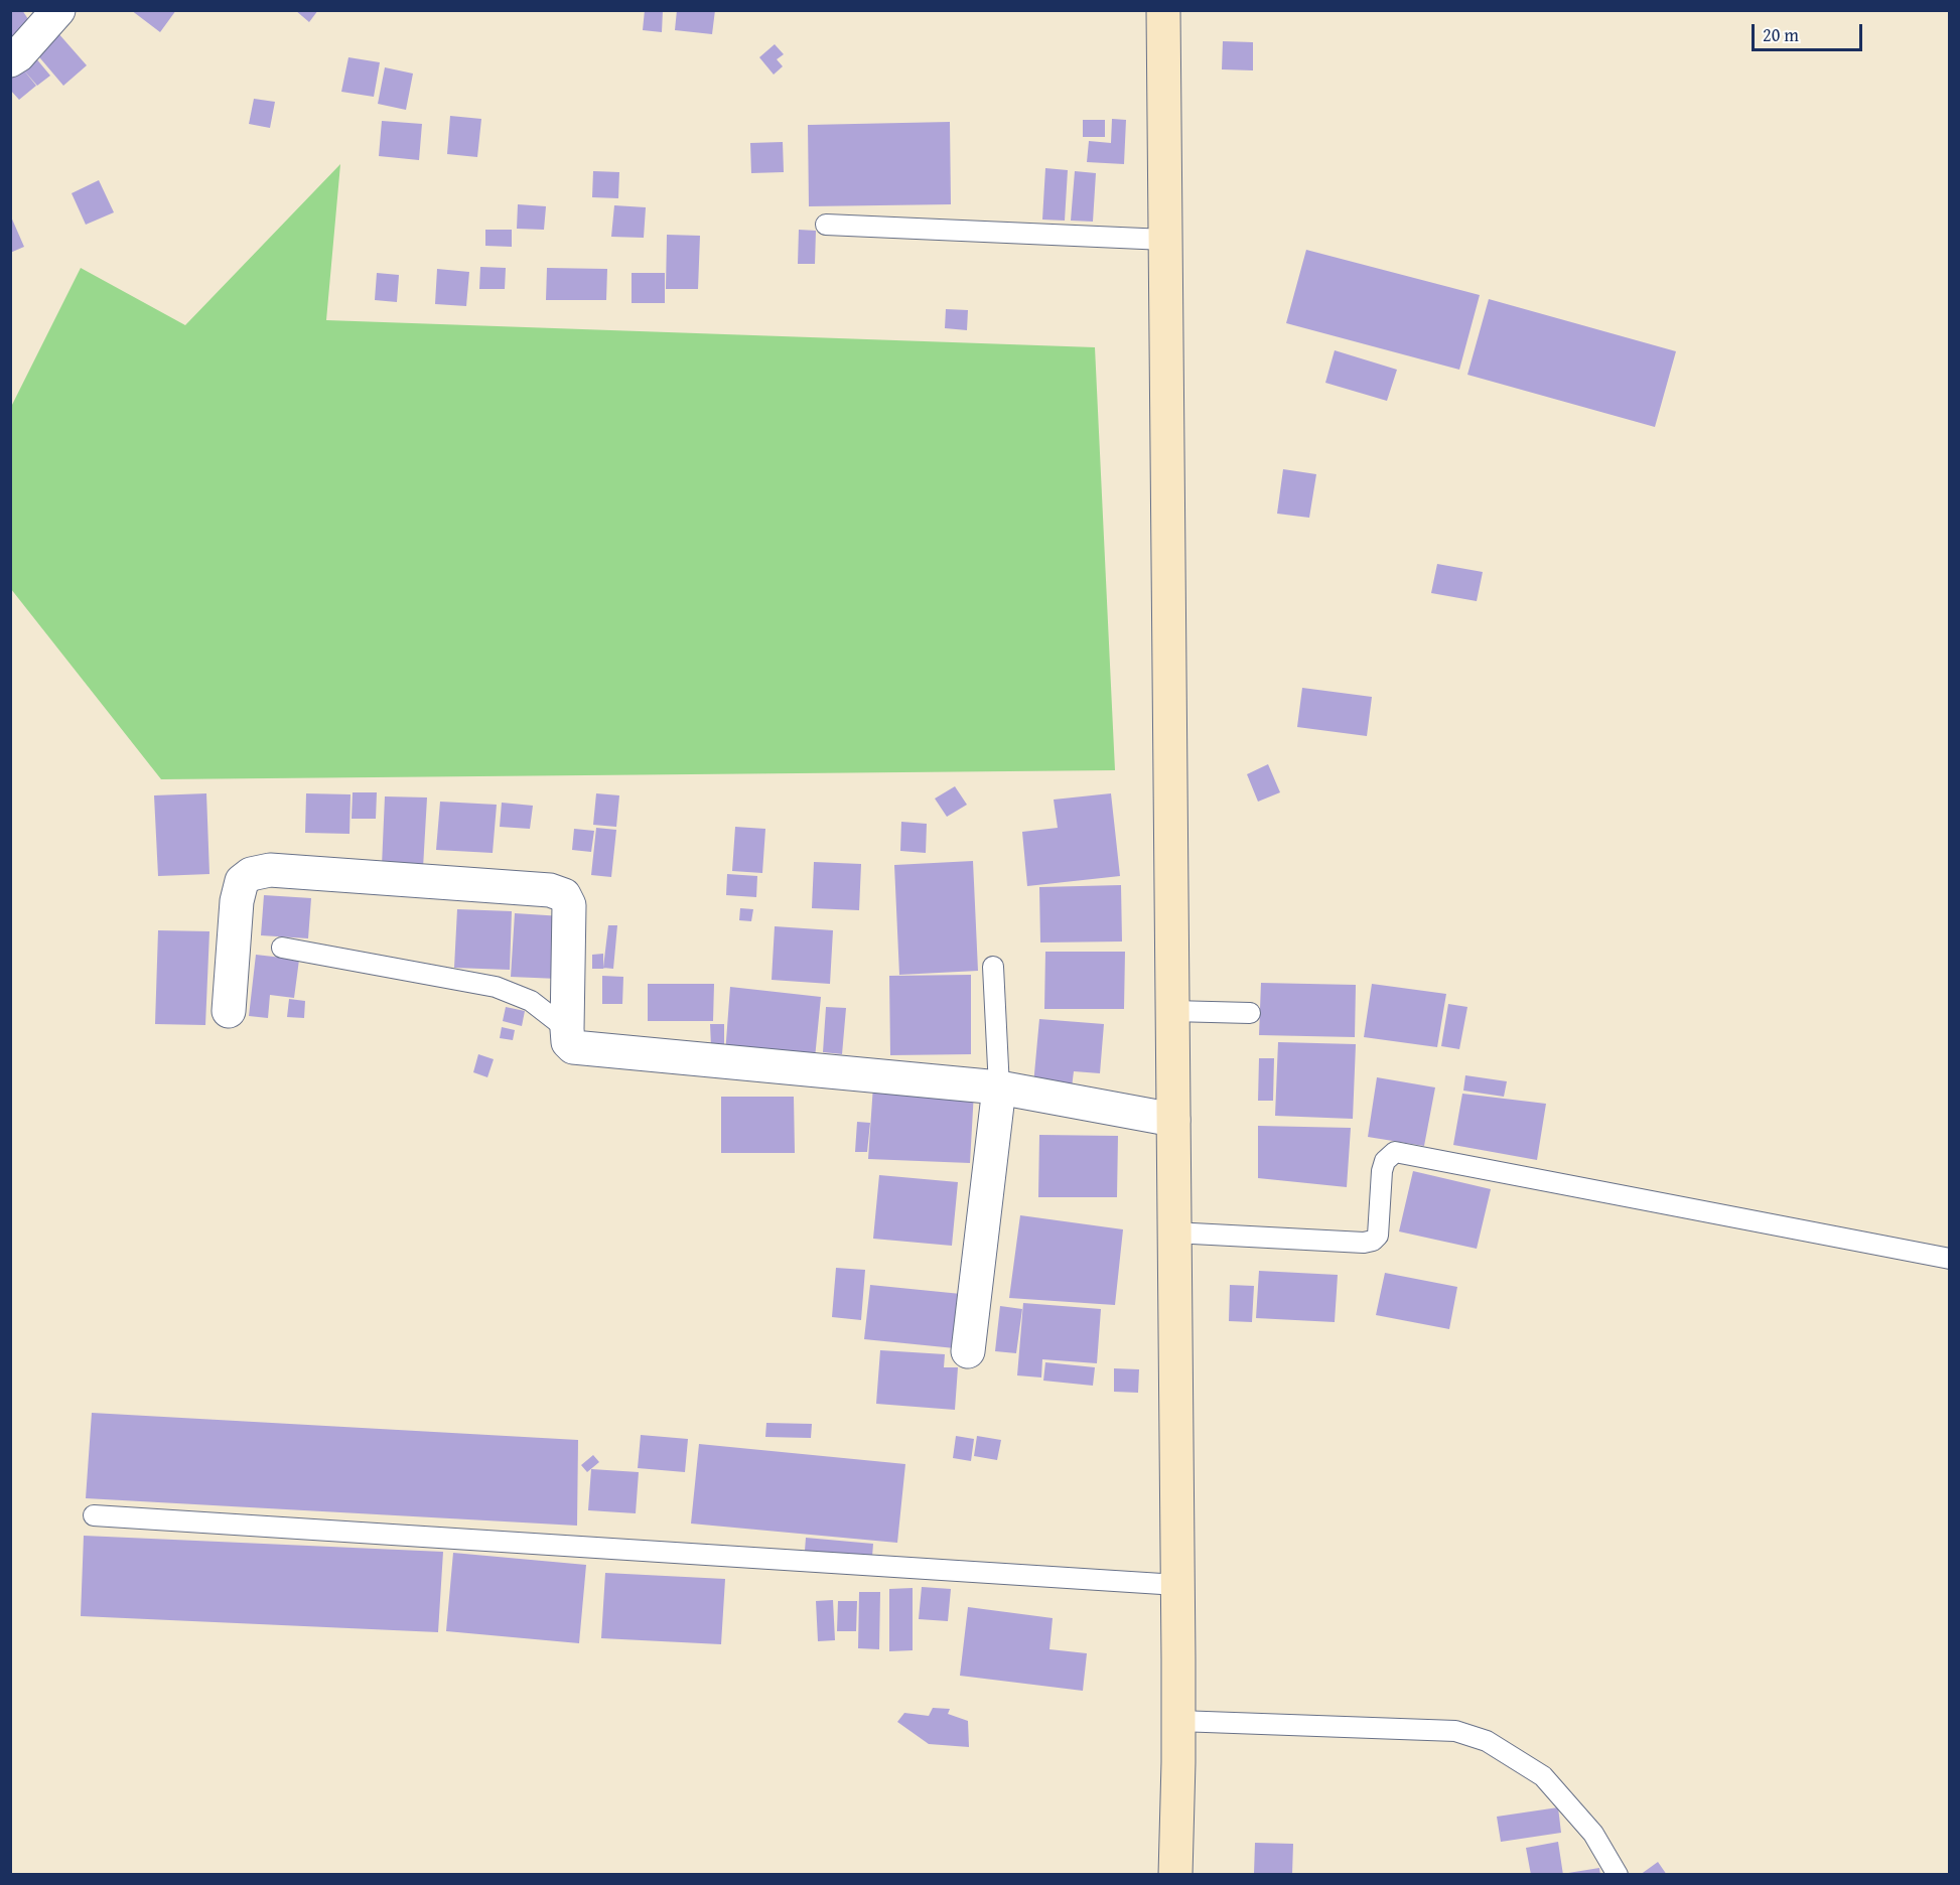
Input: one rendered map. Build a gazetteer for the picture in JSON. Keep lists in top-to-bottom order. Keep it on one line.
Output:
{"scale_bar":"20 m"}
